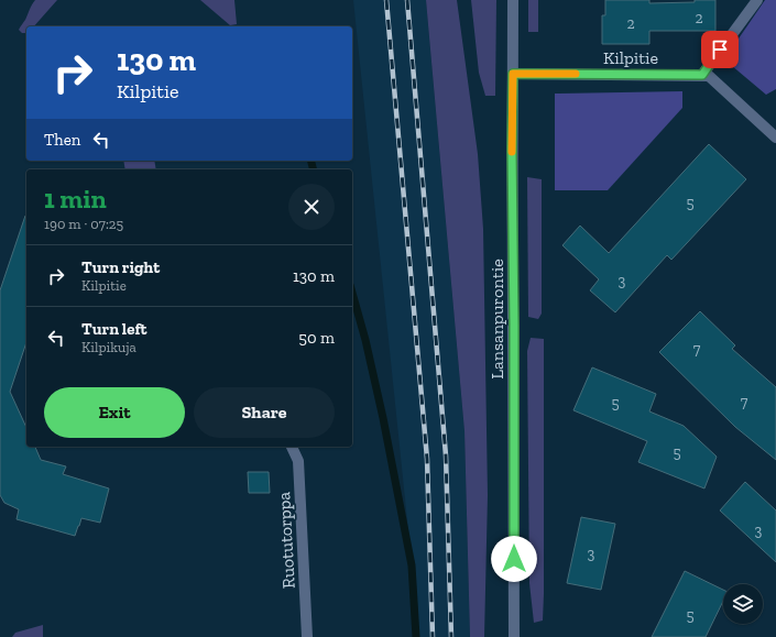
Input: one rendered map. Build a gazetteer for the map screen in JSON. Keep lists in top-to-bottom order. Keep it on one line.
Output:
{"streets":{"street":["Kilpitie","Lansanpurontie","Ruotutorppa"]},"crossings":[["Kilpitie","Lansanpurontie"]],"house_numbers":["2","2","5","3","7","7","5","5","3","3","5"],"page":{"turn":["130 m","Kilpitie"],"then":"Then","heading":["1 min","190 m · 07:25"],"list":[{"name":"Turn right","note":"Kilpitie","value":"130 m"},{"name":"Turn left","note":"Kilpikuja","value":"50 m"}],"buttons":["Exit","Share"]}}
